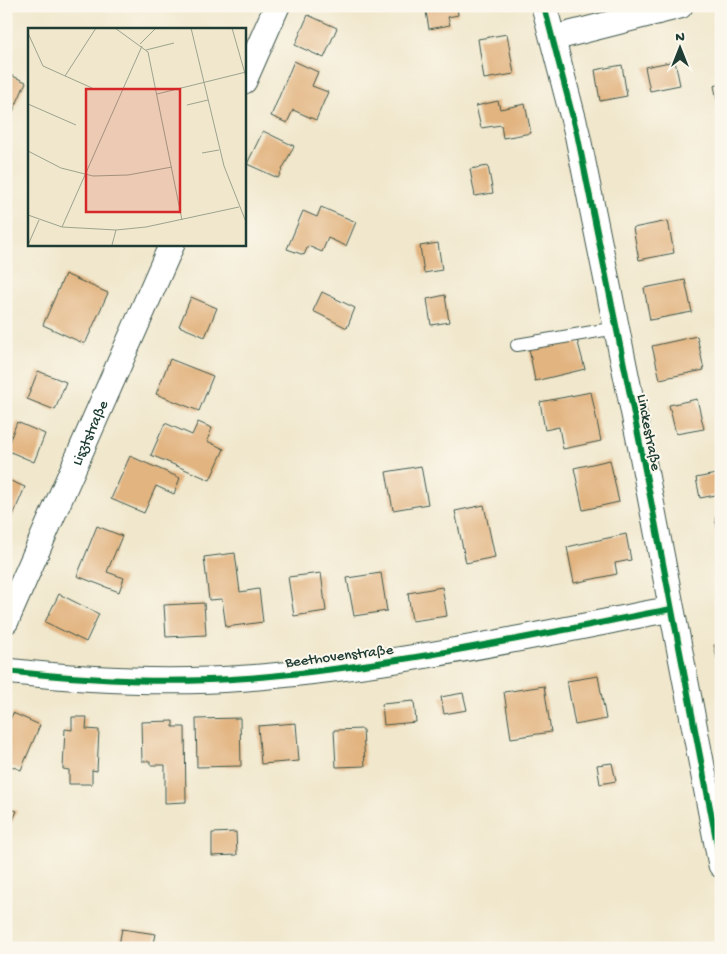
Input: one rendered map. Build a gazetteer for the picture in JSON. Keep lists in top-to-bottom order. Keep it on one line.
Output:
{"streets":{"street":["Linckestraße","Lisztstraße","Beethovenstraße"]},"crossings":[["Linckestraße","Beethovenstraße"]],"north":"top"}
